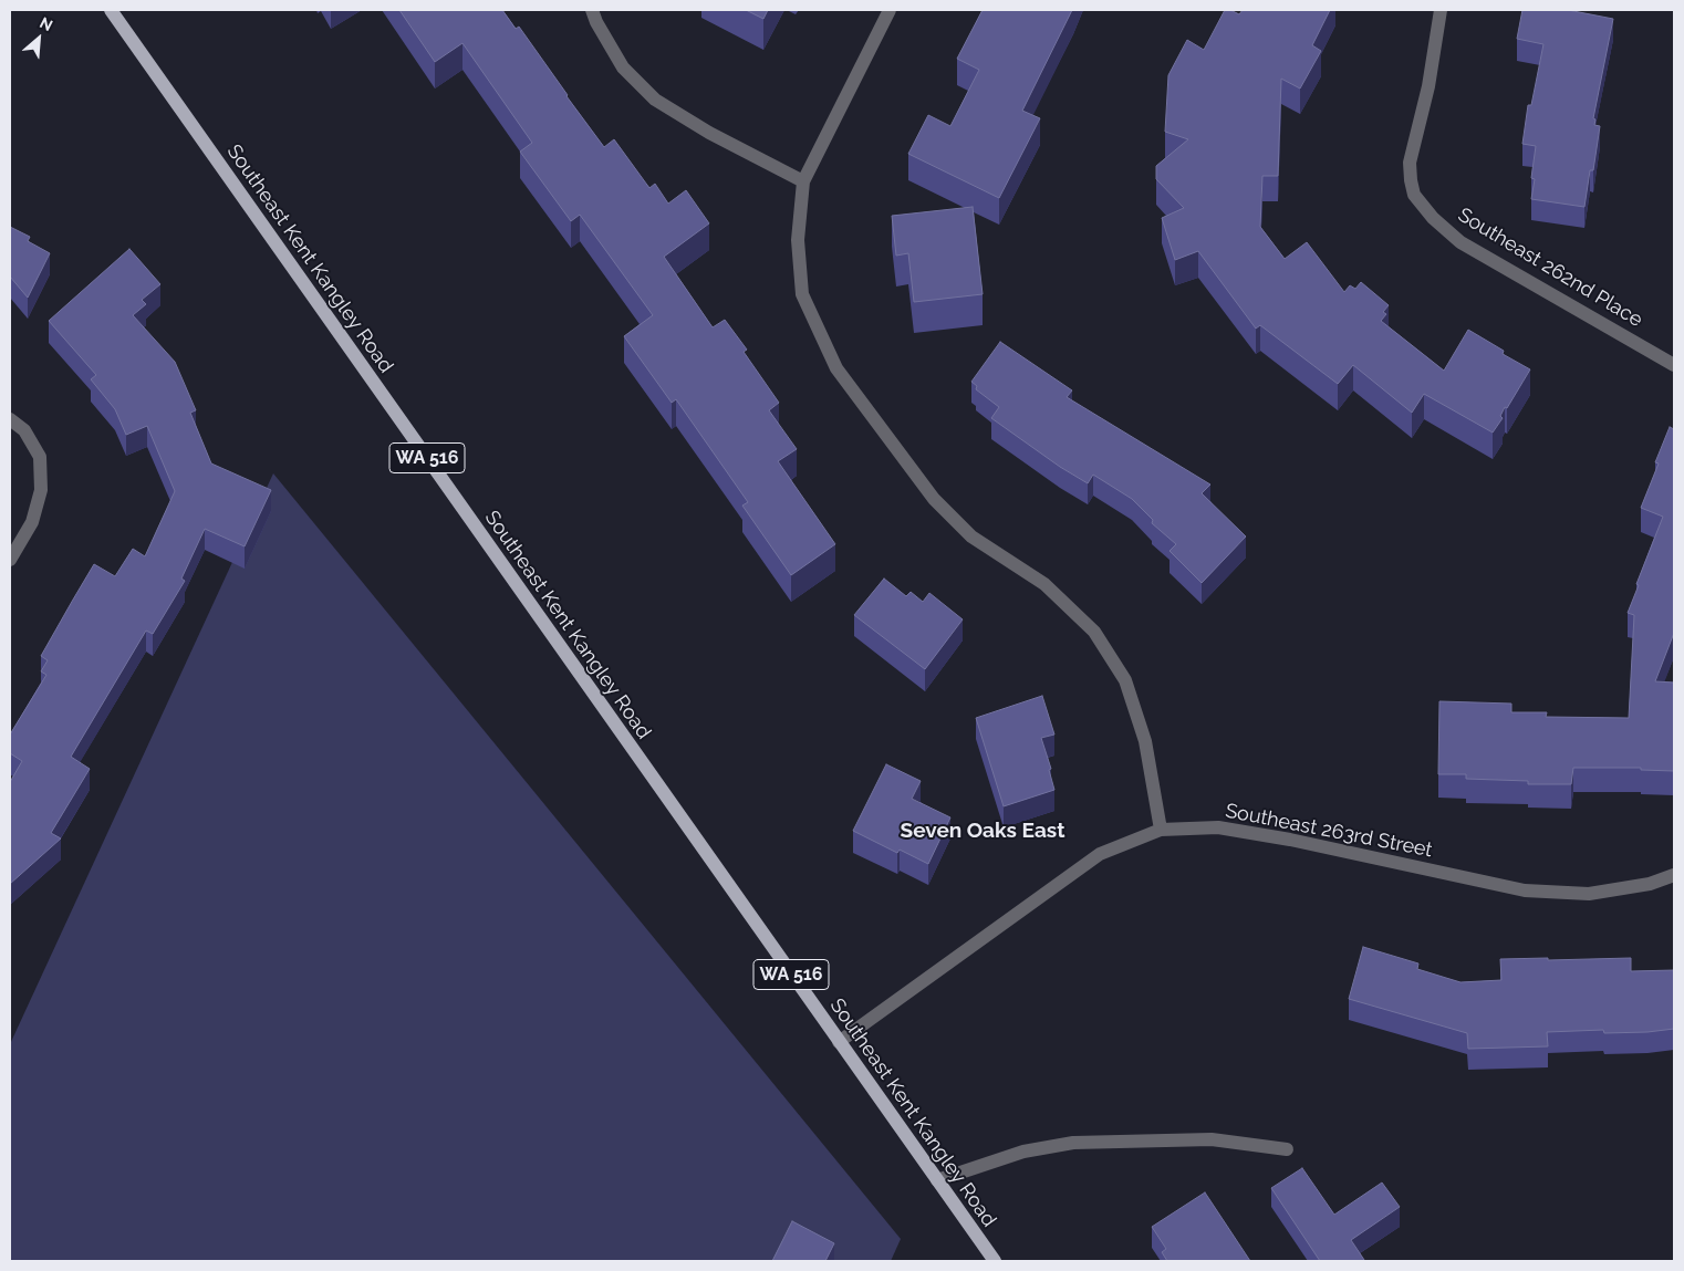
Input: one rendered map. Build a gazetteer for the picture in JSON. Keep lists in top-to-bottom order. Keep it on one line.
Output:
{"streets":{"main road":["Southeast Kent Kangley Road","WA 516"],"street":["Southeast 262nd Place","Southeast 263rd Street"]},"crossings":[["Southeast Kent Kangley Road","Southeast 263rd Street"]],"districts":["Seven Oaks East"],"north":"top right"}
